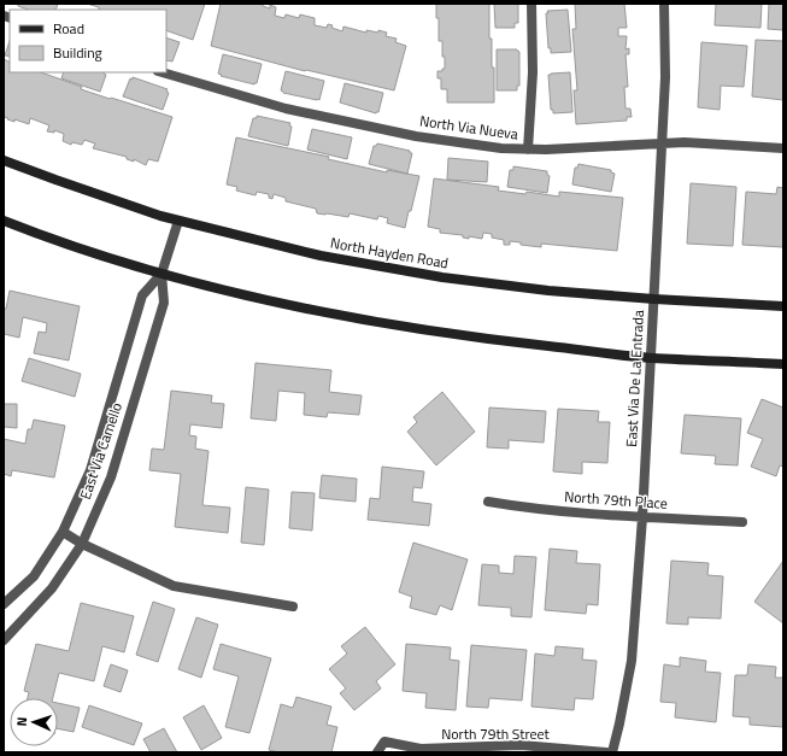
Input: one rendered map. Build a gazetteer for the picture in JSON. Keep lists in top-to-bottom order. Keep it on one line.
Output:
{"streets":{"main road":["North Hayden Road"],"street":["North Via Nueva","East Via De La Entrada","East Via Camello","North 79th Place","North 79th Street"]},"crossings":[["North Via Nueva","East Via De La Entrada"],["North Hayden Road","East Via De La Entrada"],["North Hayden Road","East Via Camello"],["East Via De La Entrada","North 79th Place"]],"legend":["Road","Building"],"north":"left"}
